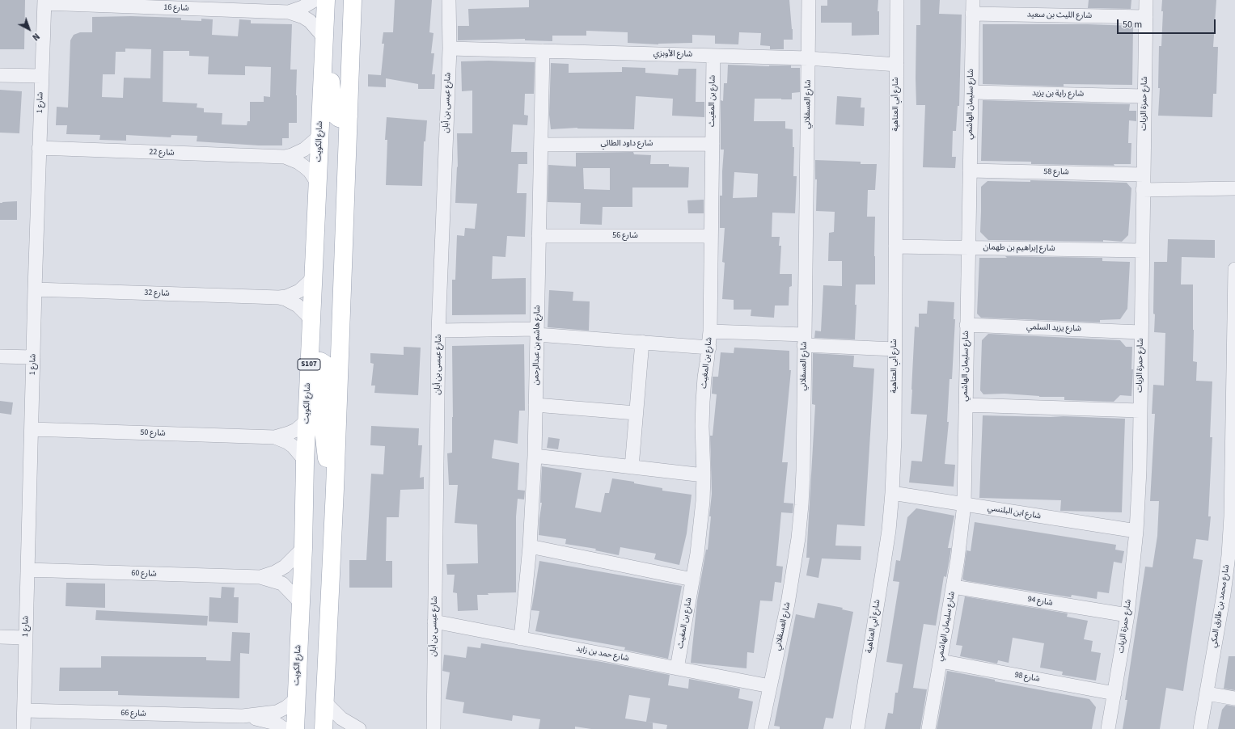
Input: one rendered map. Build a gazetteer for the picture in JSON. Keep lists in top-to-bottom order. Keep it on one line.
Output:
{"streets":{"main road":["شارع الكويت","S107"],"street":["شارع 16","شارع الليث بن سعيد","شارع الأوبزي","شارع راية بن يزيد","شارع بن المغيث","شارع 1","شارع عيسى بن أبان","شارع حمزة الزيات","شارع العسقلاني","شارع أبي العتاهية","شارع سليمان الهاشمي","شارع داود الطائي","شارع 22","شارع 58","شارع 56","شارع إبراهيم بن طهمان","شارع 32","شارع يزيد السلمي","شارع هاشم بن عبدالرحمن","شارع 50","شارع ابن البلنسي","شارع 60","شارع 94","شارع محمد بن طارق المكي","شارع حمد بن زايد","شارع 98","شارع 66"]},"crossings":[["شارع 16","شارع 1"],["شارع 16","شارع الكويت"],["شارع الليث بن سعيد","شارع حمزة الزيات"],["شارع الليث بن سعيد","شارع سليمان الهاشمي"],["شارع الأوبزي","شارع بن المغيث"],["شارع الأوبزي","شارع عيسى بن أبان"],["شارع الأوبزي","شارع العسقلاني"],["شارع الأوبزي","شارع أبي العتاهية"],["شارع الأوبزي","شارع هاشم بن عبدالرحمن"],["شارع راية بن يزيد","شارع حمزة الزيات"],["شارع راية بن يزيد","شارع سليمان الهاشمي"],["شارع بن المغيث","شارع داود الطائي"],["شارع بن المغيث","شارع 56"],["شارع بن المغيث","شارع حمد بن زايد"],["شارع 1","شارع 22"],["شارع 1","شارع 32"],["شارع 1","شارع 50"],["شارع 1","شارع 60"],["شارع 1","شارع 66"],["شارع عيسى بن أبان","شارع حمد بن زايد"],["شارع حمزة الزيات","شارع 58"],["شارع حمزة الزيات","شارع إبراهيم بن طهمان"],["شارع حمزة الزيات","شارع يزيد السلمي"],["شارع حمزة الزيات","شارع ابن البلنسي"],["شارع حمزة الزيات","شارع 94"],["شارع حمزة الزيات","شارع 98"],["شارع العسقلاني","شارع حمد بن زايد"],["شارع أبي العتاهية","شارع إبراهيم بن طهمان"],["شارع أبي العتاهية","شارع ابن البلنسي"],["شارع سليمان الهاشمي","شارع 58"],["شارع سليمان الهاشمي","شارع إبراهيم بن طهمان"],["شارع سليمان الهاشمي","شارع يزيد السلمي"],["شارع سليمان الهاشمي","شارع ابن البلنسي"],["شارع سليمان الهاشمي","شارع 94"],["شارع سليمان الهاشمي","شارع 98"],["شارع الكويت","شارع 22"],["شارع الكويت","شارع 32"],["شارع الكويت","شارع 50"],["شارع الكويت","شارع 60"],["شارع الكويت","شارع 66"],["شارع داود الطائي","شارع هاشم بن عبدالرحمن"],["شارع 56","شارع هاشم بن عبدالرحمن"],["شارع هاشم بن عبدالرحمن","شارع حمد بن زايد"]],"scale_bar":"50 m","north":"bottom right"}
